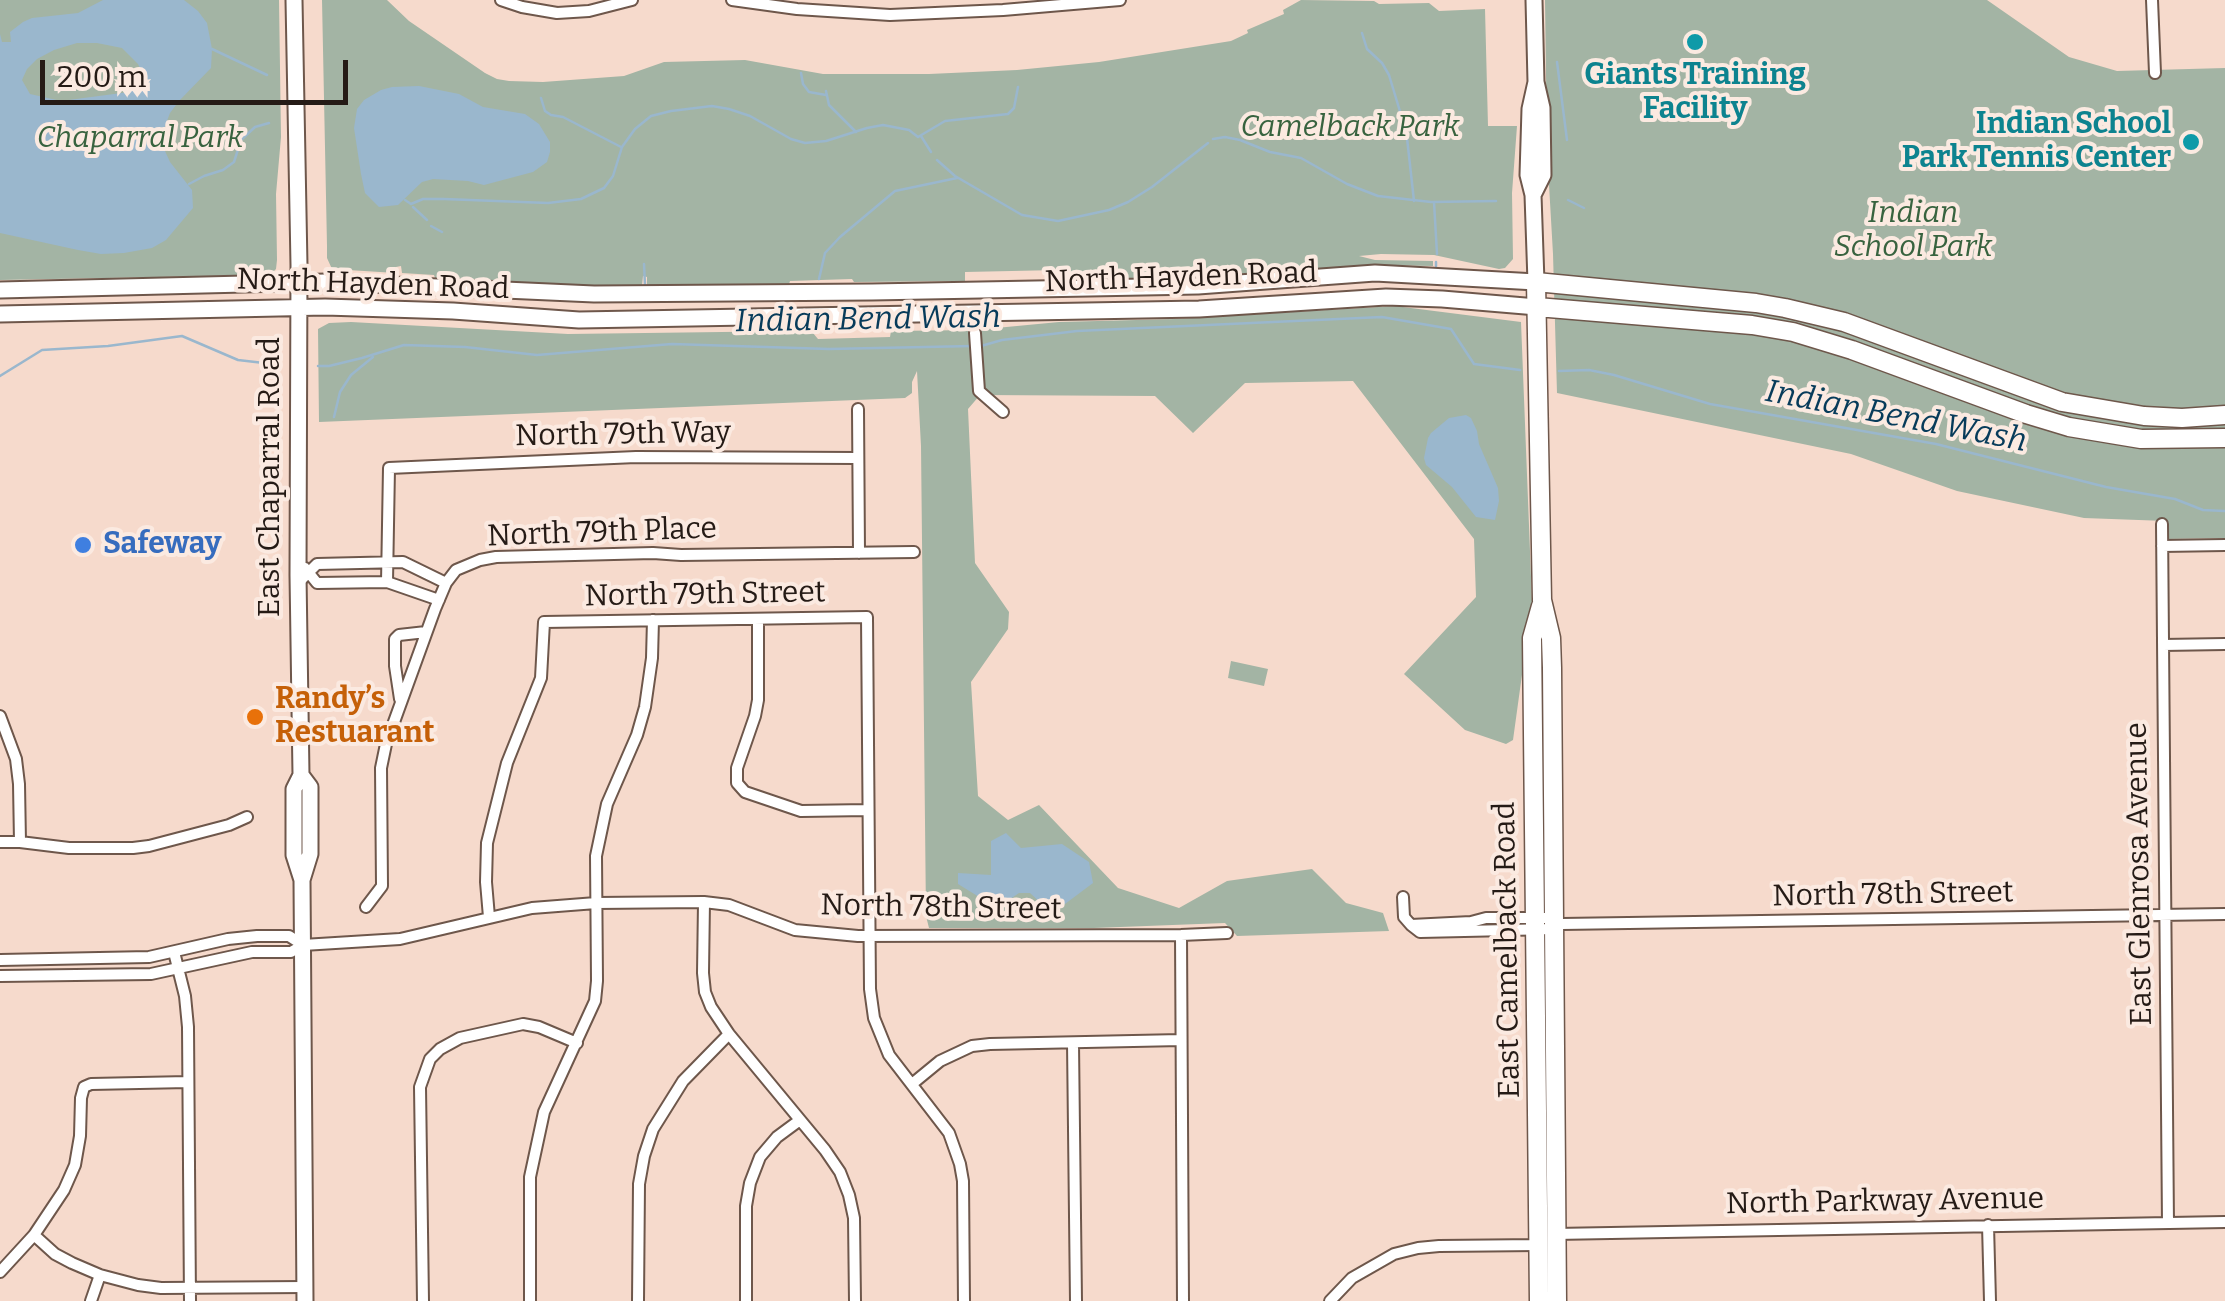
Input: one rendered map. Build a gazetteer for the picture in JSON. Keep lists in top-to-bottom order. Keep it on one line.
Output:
{"streets":{"main road":["North Hayden Road","East Chaparral Road","East Camelback Road"],"street":["North 79th Way","North 79th Place","North 79th Street","East Glenrosa Avenue","North 78th Street","North Parkway Avenue"]},"crossings":[["North Hayden Road","East Chaparral Road"],["North Hayden Road","East Camelback Road"],["East Chaparral Road","North 78th Street"],["North 79th Street","North 78th Street"],["East Glenrosa Avenue","North 78th Street"],["East Glenrosa Avenue","North Parkway Avenue"],["North 78th Street","East Camelback Road"],["East Camelback Road","North Parkway Avenue"]],"water":["Indian Bend Wash"],"parks":["Camelback Park","Chaparral Park","Indian School Park"],"places":["Giants Training Facility","Indian School Park Tennis Center","Safeway","Randy’s Restuarant"],"scale_bar":"200 m"}
